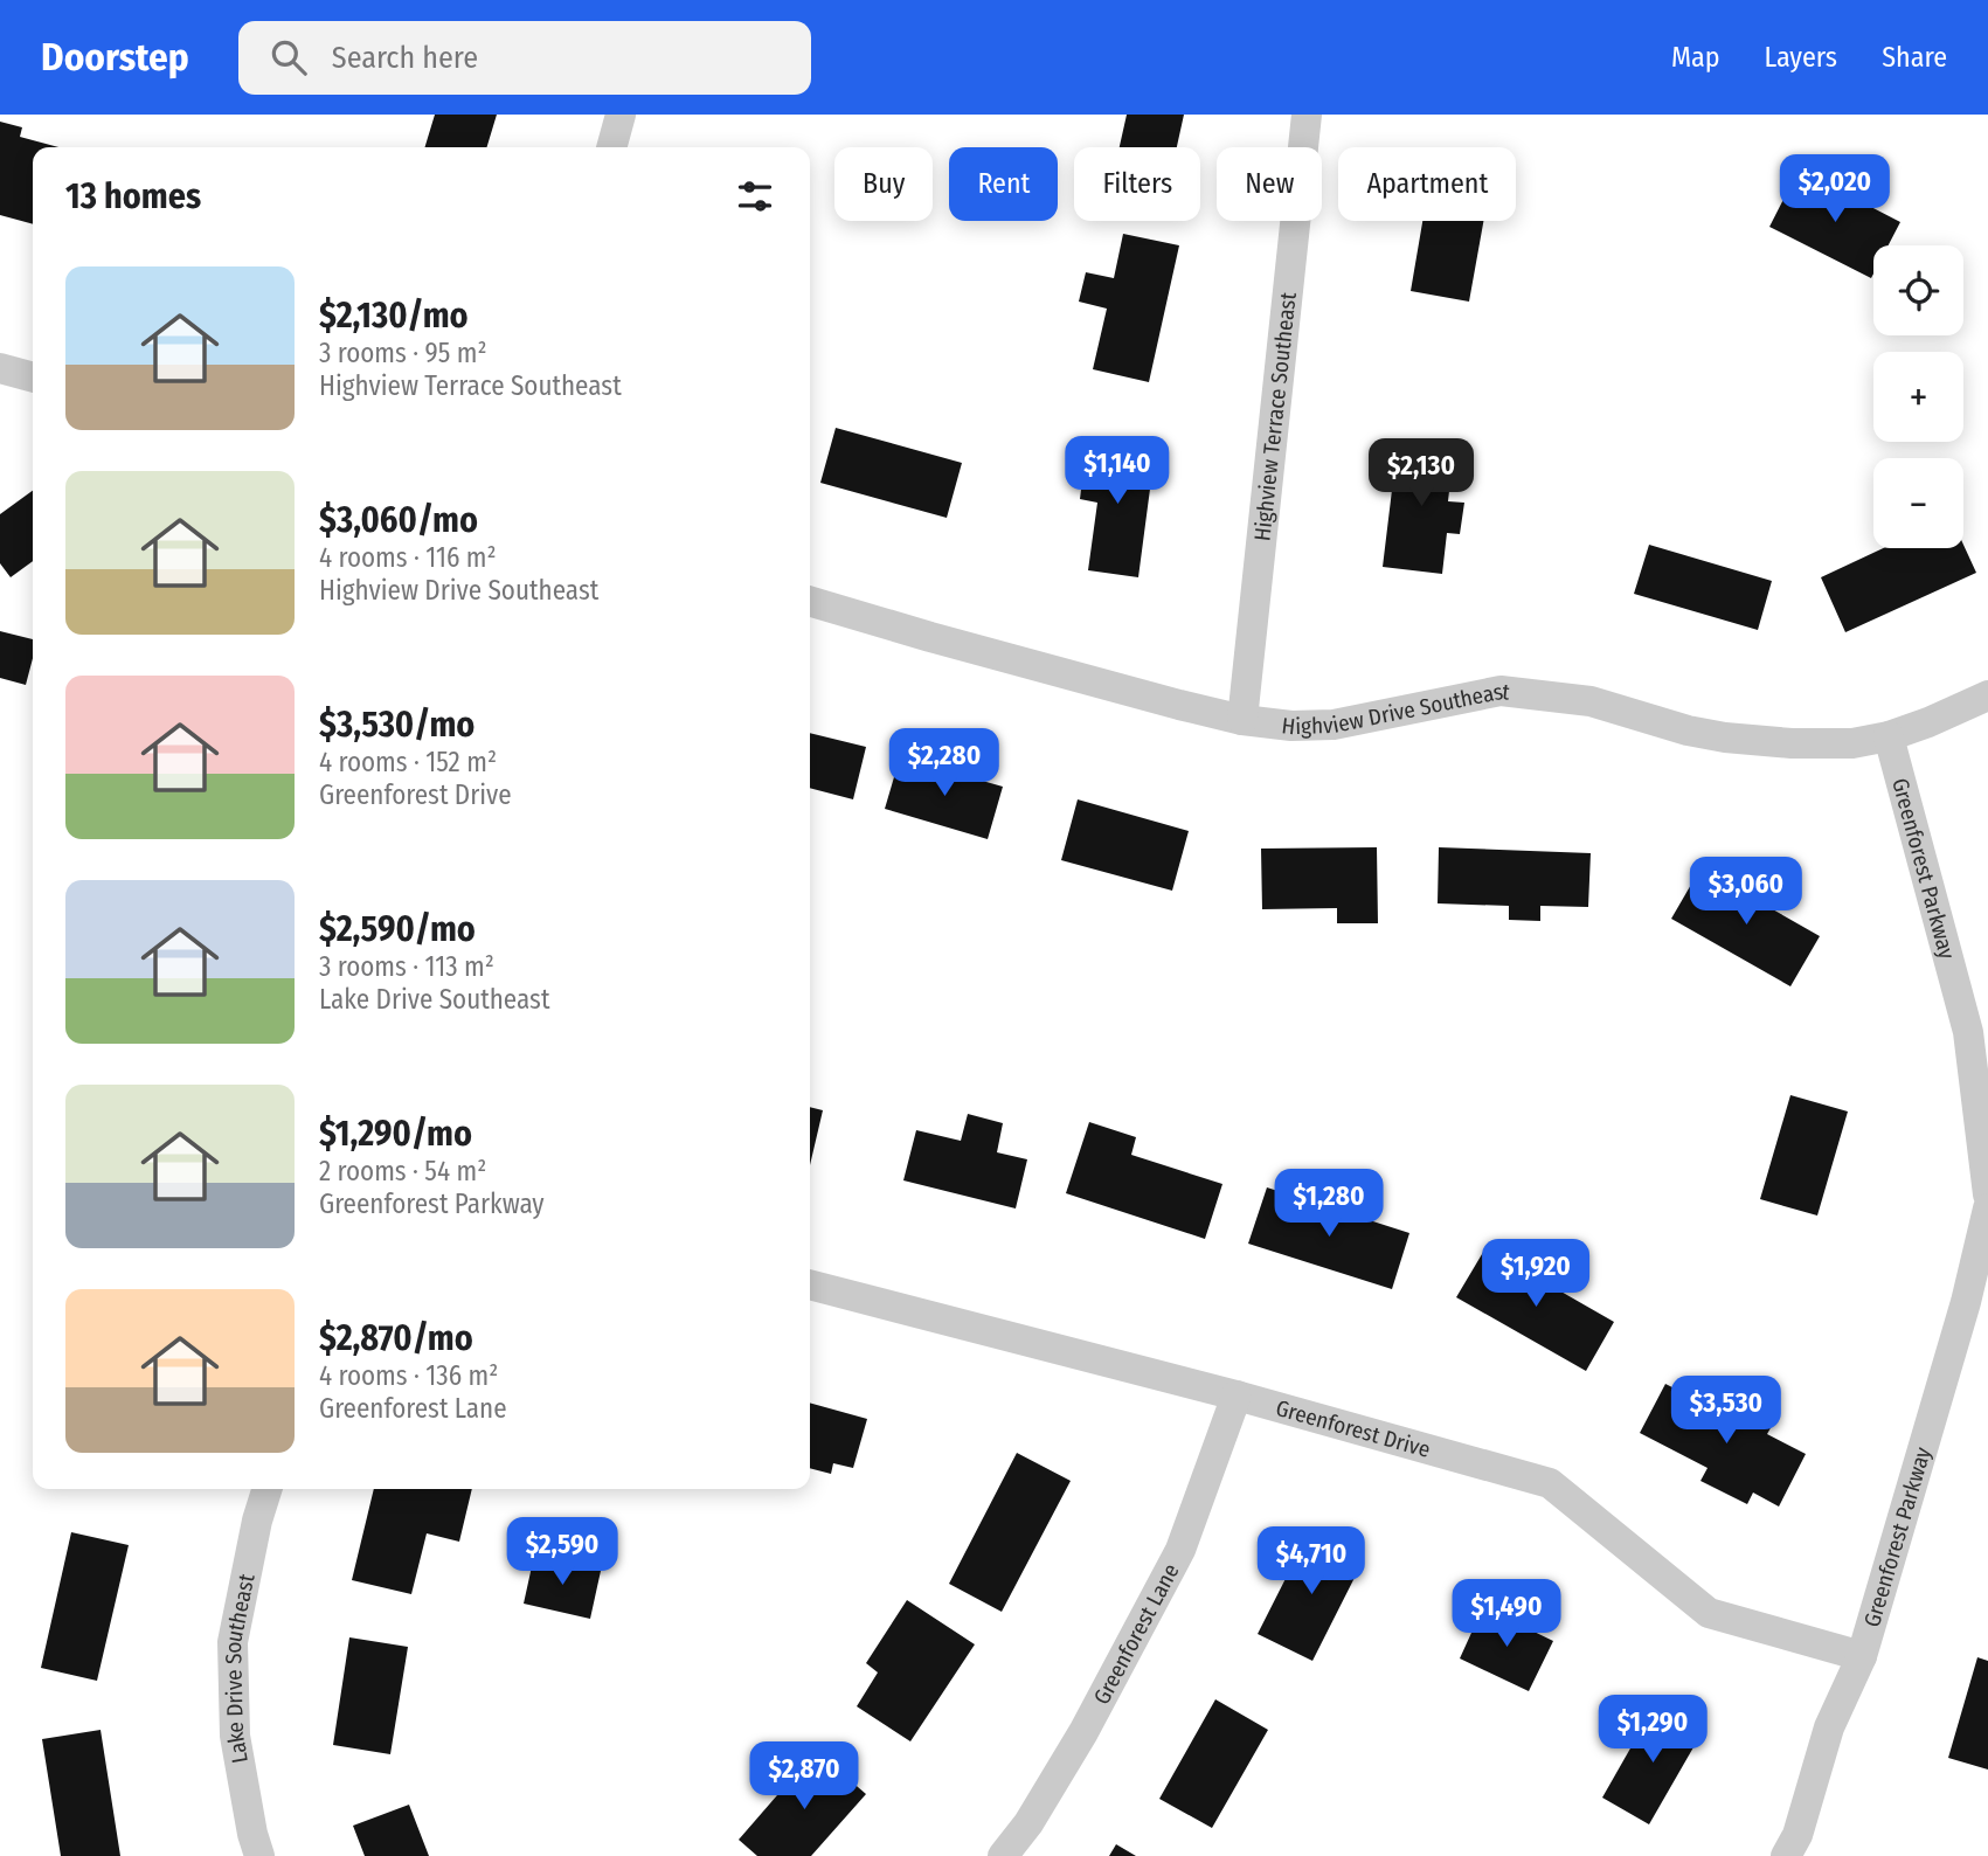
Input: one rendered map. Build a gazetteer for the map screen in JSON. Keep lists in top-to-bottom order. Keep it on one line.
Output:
{"streets":{"street":["Highview Terrace Southeast","Highview Drive Southeast","Greenforest Parkway","Greenforest Drive","Greenforest Lane","Lake Drive Southeast"]},"crossings":[["Highview Terrace Southeast","Highview Drive Southeast"],["Highview Drive Southeast","Greenforest Parkway"],["Greenforest Parkway","Greenforest Drive"],["Greenforest Drive","Greenforest Lane"]],"page":{"header":"Doorstep","search":"Search here","nav":["Map","Layers","Share"],"chip":["Buy","Rent","Filters","New","Apartment"],"heading":"13 homes","price":["$2,020","$1,140","$2,130","$2,280","$3,060","$1,280","$1,920","$3,530","$2,590","$4,710","$1,490","$1,290","$2,870"],"map_buttons":["+","−"],"list":[{"name":"$2,130/mo","note":"3 rooms · 95 m² · Highview Terrace Southeast"},{"name":"$3,060/mo","note":"4 rooms · 116 m² · Highview Drive Southeast"},{"name":"$3,530/mo","note":"4 rooms · 152 m² · Greenforest Drive"},{"name":"$2,590/mo","note":"3 rooms · 113 m² · Lake Drive Southeast"},{"name":"$1,290/mo","note":"2 rooms · 54 m² · Greenforest Parkway"},{"name":"$2,870/mo","note":"4 rooms · 136 m² · Greenforest Lane"}]}}
